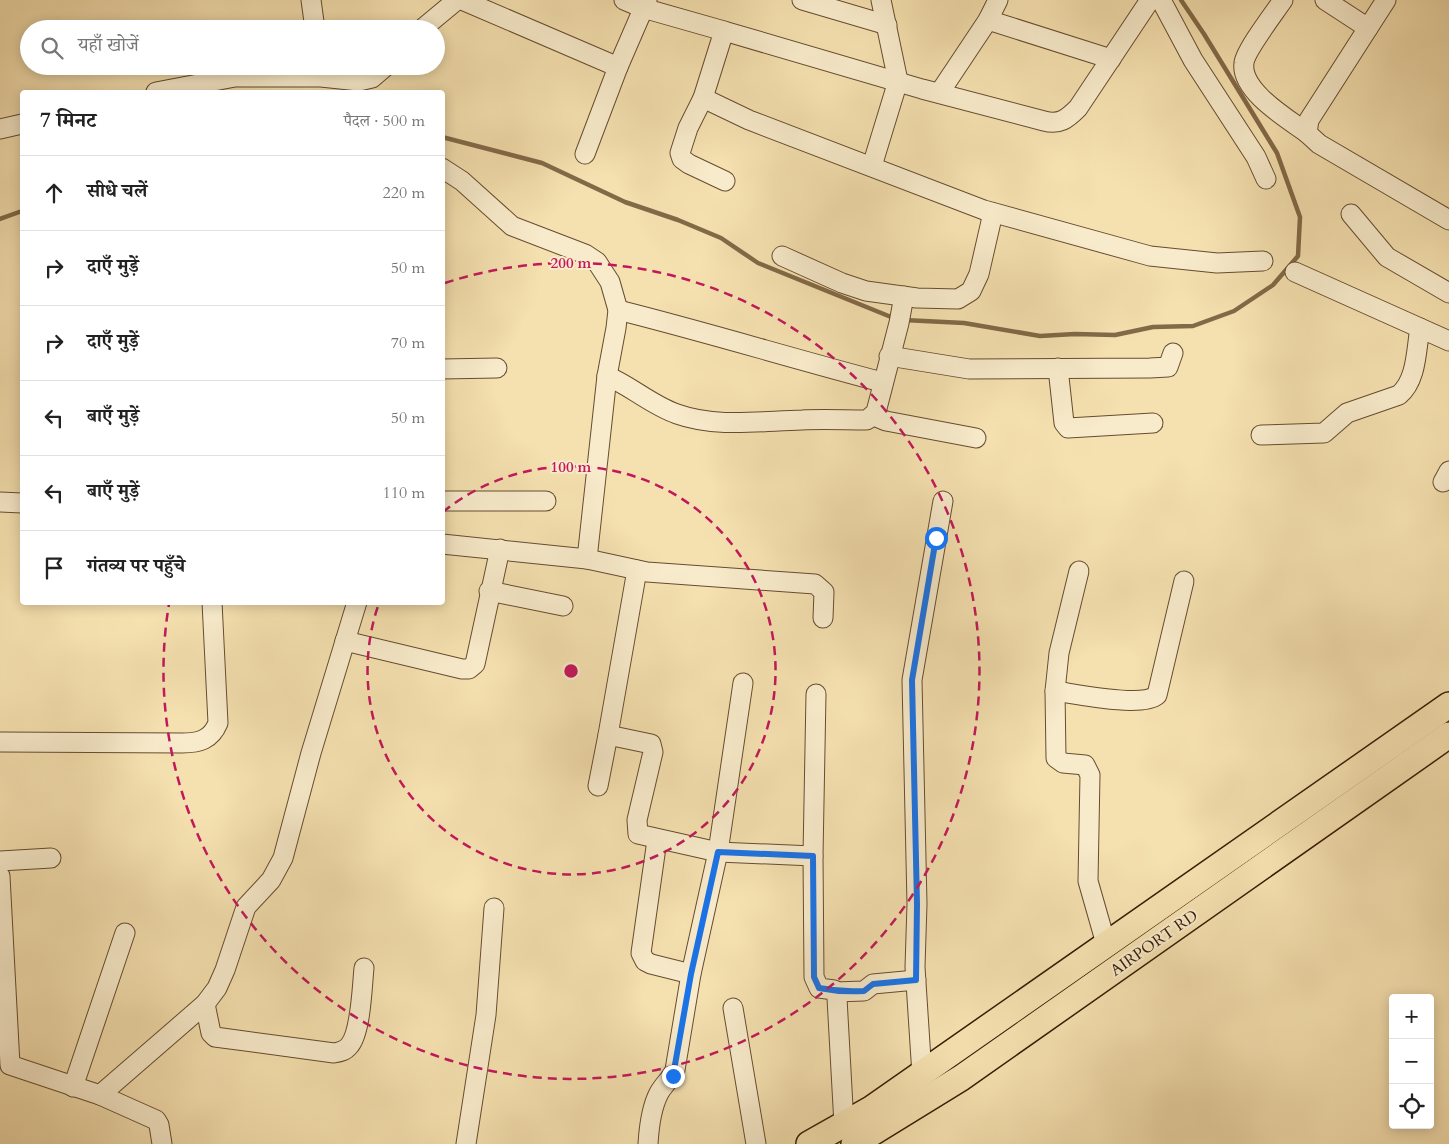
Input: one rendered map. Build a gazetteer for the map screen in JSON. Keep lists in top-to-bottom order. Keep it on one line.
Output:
{"streets":{"main road":["AIRPORT RD"]},"page":{"search":"यहाँ खोजें","heading":["7 मिनट","पैदल · 500 m"],"list":[["सीधे चलें","220 m"],["दाएँ मुड़ें","50 m"],["दाएँ मुड़ें","70 m"],["बाएँ मुड़ें","50 m"],["बाएँ मुड़ें","110 m"],"गंतव्य पर पहुँचे"],"map_buttons":["+","−"]},"rings":["200 m","100 m"]}
